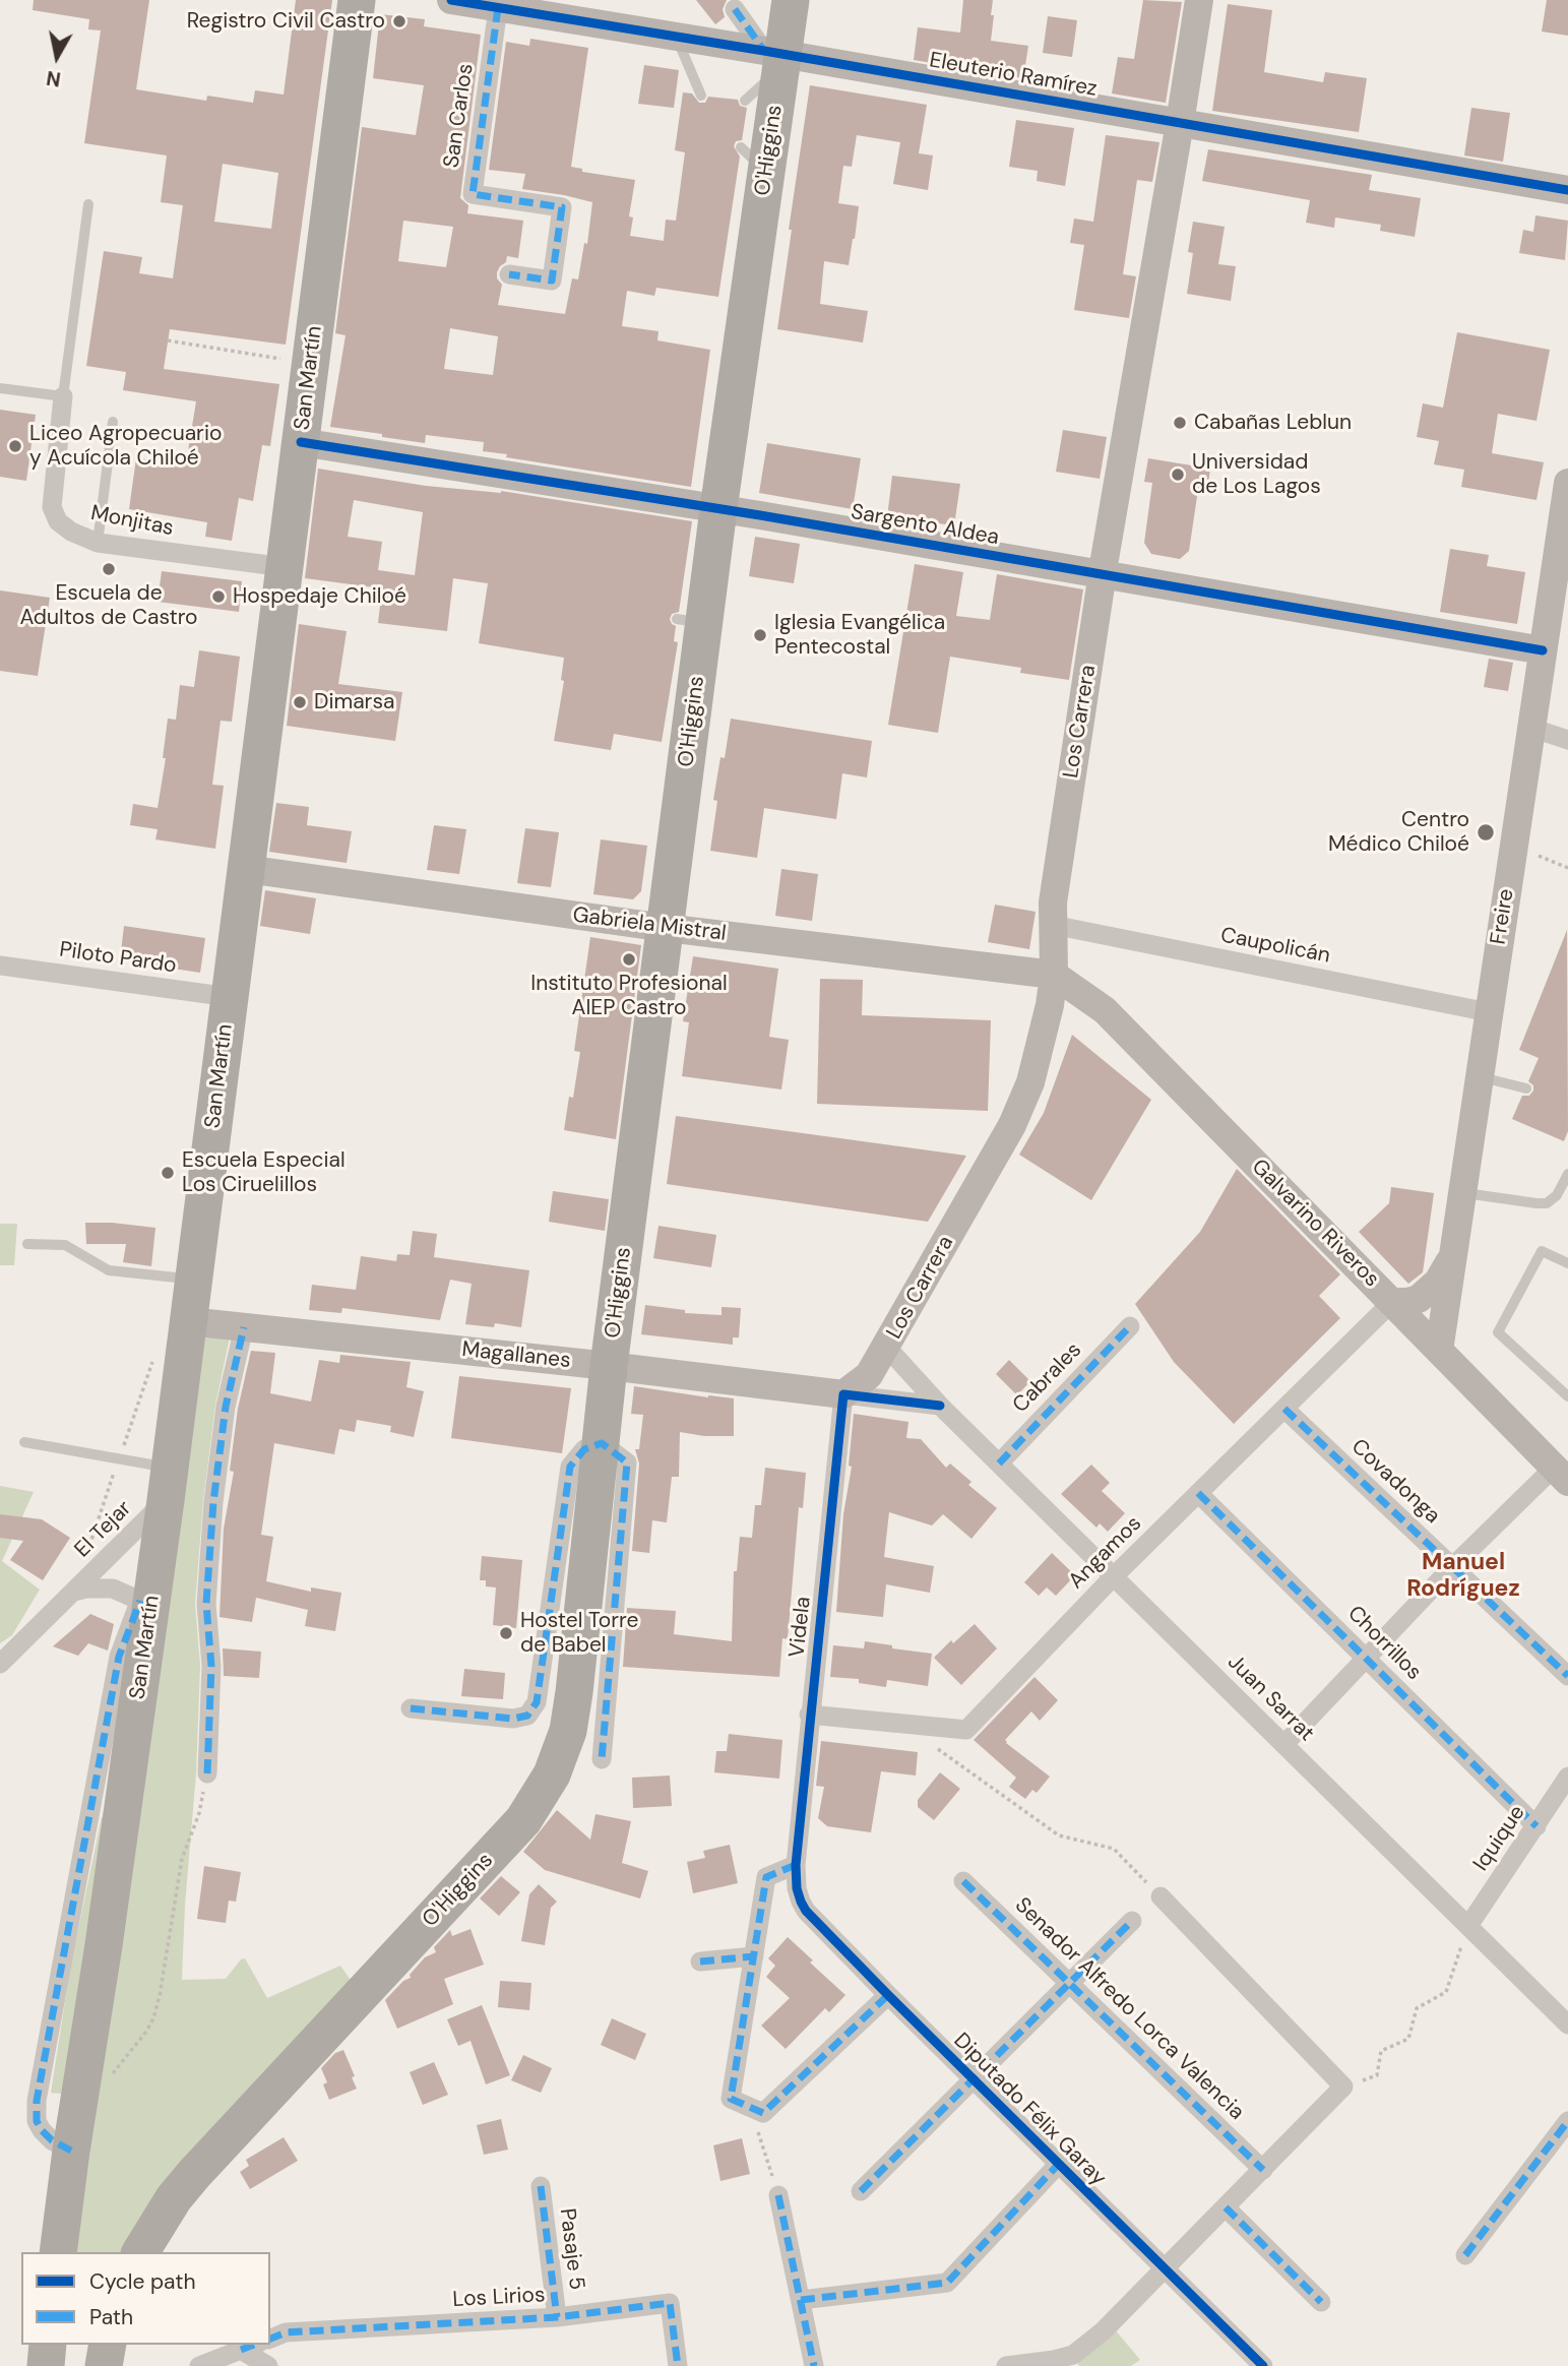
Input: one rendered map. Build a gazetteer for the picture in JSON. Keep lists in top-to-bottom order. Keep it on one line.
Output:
{"streets":{"highway":["O'Higgins","San Martín"],"main road":["Eleuterio Ramírez","Sargento Aldea","Los Carrera","Freire","Gabriela Mistral","Galvarino Riveros","Magallanes"],"street":["San Carlos","Monjitas","Caupolicán","Piloto Pardo","Cabrales","Covadonga","El Tejar","Angamos","Videla","Chorrillos","Juan Sarrat","Iquique","Senador Alfredo Lorca Valencia","Diputado Félix Garay","Pasaje 5","Los Lirios"]},"crossings":[["Eleuterio Ramírez","San Carlos"],["Eleuterio Ramírez","O'Higgins"],["Eleuterio Ramírez","Los Carrera"],["O'Higgins","Sargento Aldea"],["O'Higgins","Gabriela Mistral"],["O'Higgins","Magallanes"],["San Martín","Monjitas"],["San Martín","Sargento Aldea"],["San Martín","Gabriela Mistral"],["San Martín","Piloto Pardo"],["San Martín","Magallanes"],["San Martín","El Tejar"],["Sargento Aldea","Los Carrera"],["Sargento Aldea","Freire"],["Los Carrera","Gabriela Mistral"],["Los Carrera","Caupolicán"],["Los Carrera","Galvarino Riveros"],["Los Carrera","Magallanes"],["Los Carrera","Videla"],["Los Carrera","Juan Sarrat"],["Freire","Caupolicán"],["Freire","Galvarino Riveros"],["Gabriela Mistral","Galvarino Riveros"],["Galvarino Riveros","Angamos"],["Magallanes","Videla"],["Cabrales","Juan Sarrat"],["Covadonga","Angamos"],["Angamos","Videla"],["Angamos","Chorrillos"],["Angamos","Juan Sarrat"],["Videla","Diputado Félix Garay"],["Chorrillos","Iquique"],["Juan Sarrat","Iquique"],["Pasaje 5","Los Lirios"]],"districts":["Manuel Rodríguez"],"places":["Registro Civil Castro","Cabañas Leblun","Liceo Agropecuario y Acuícola Chiloé","Universidad de Los Lagos","Escuela de Adultos de Castro","Hospedaje Chiloé","Iglesia Evangélica Pentecostal","Dimarsa","Centro Médico Chiloé","Instituto Profesional AIEP Castro","Escuela Especial Los Ciruelillos","Hostel Torre de Babel"],"legend":["Cycle path","Path"],"north":"bottom"}
